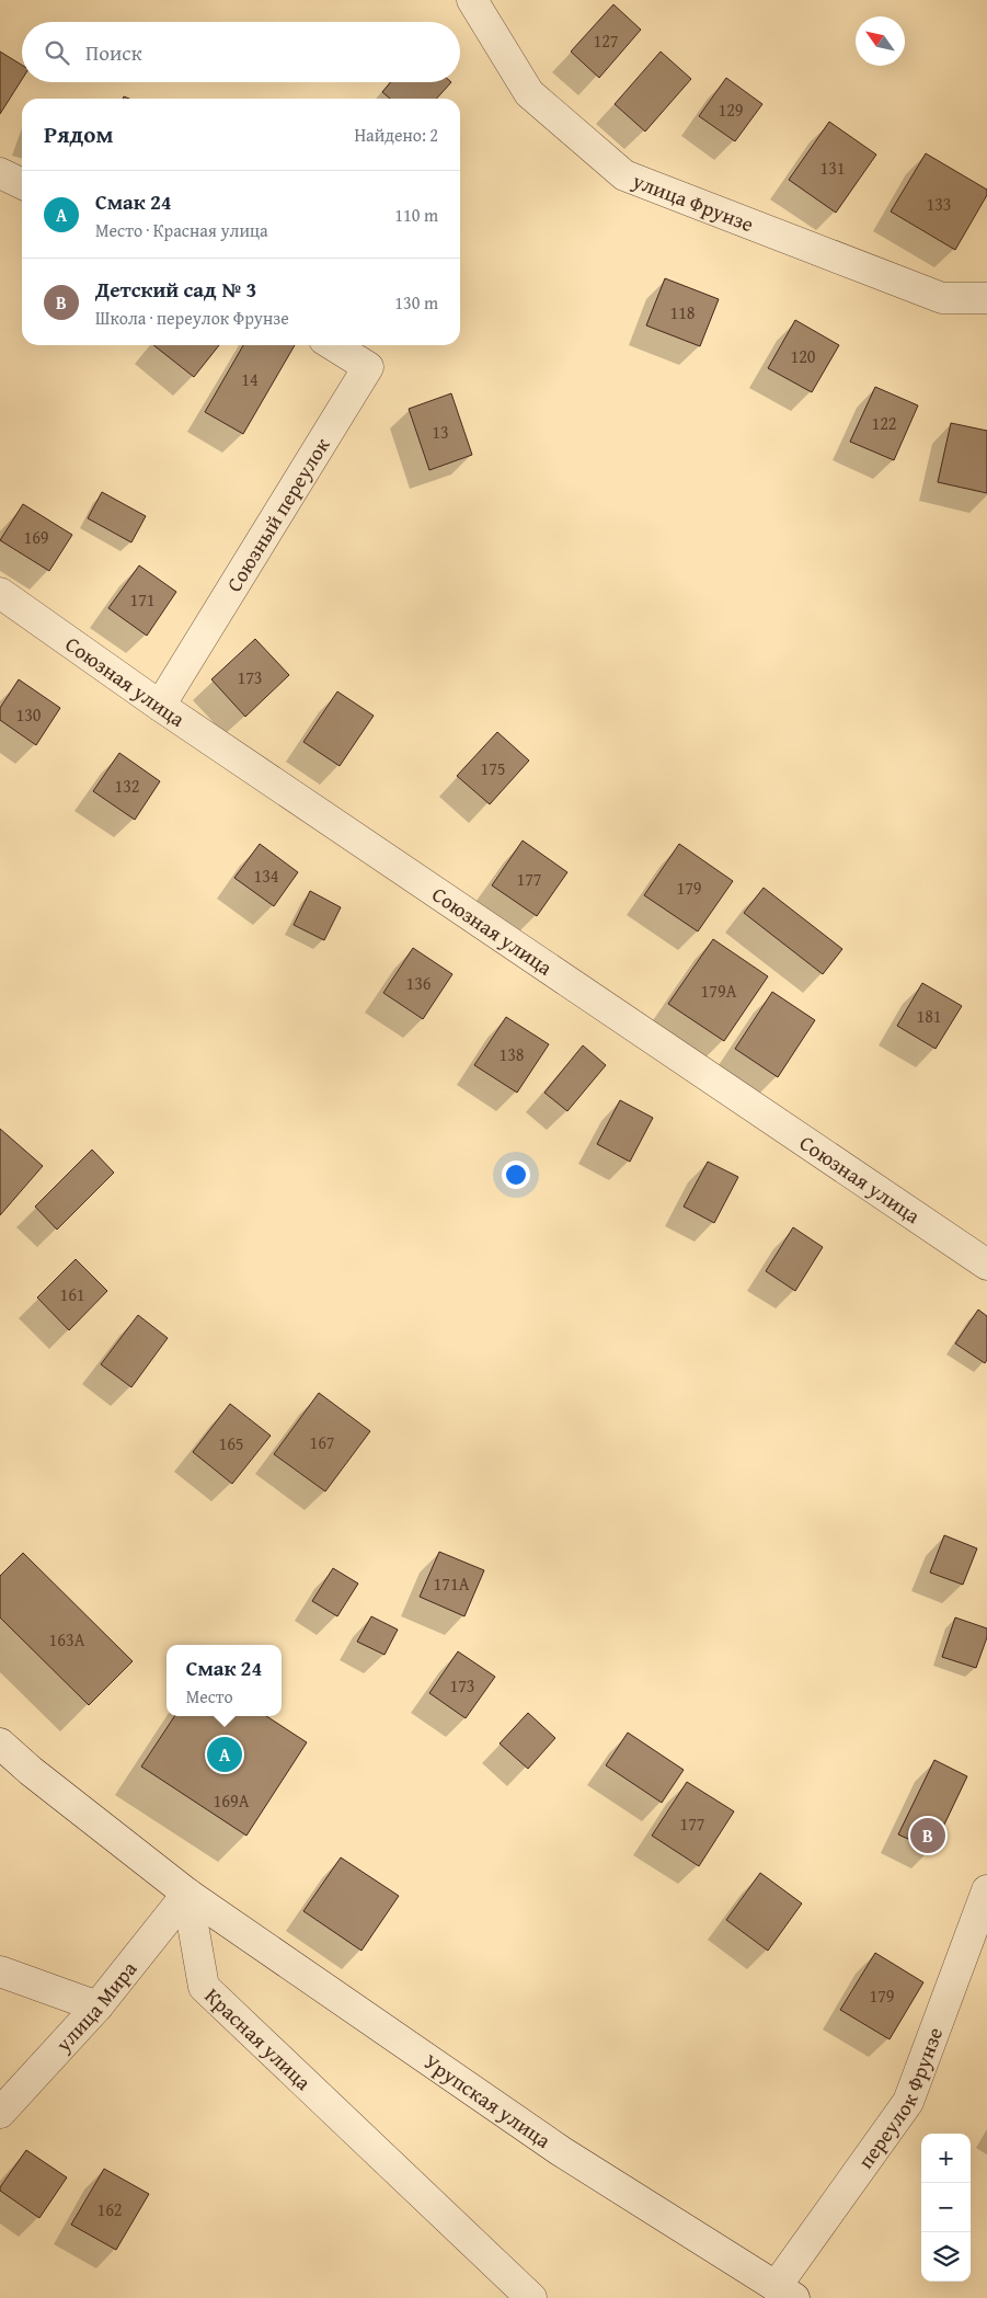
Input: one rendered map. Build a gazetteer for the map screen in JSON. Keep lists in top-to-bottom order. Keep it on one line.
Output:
{"streets":{"street":["улица Фрунзе","Союзный переулок","Союзная улица","улица Мира","Красная улица","переулок Фрунзе","Урупская улица"]},"crossings":[["Союзный переулок","Союзная улица"],["улица Мира","Красная улица"],["улица Мира","Урупская улица"],["Красная улица","Урупская улица"],["переулок Фрунзе","Урупская улица"]],"house_numbers":["127","129","131","133","118","120","14","122","13","169","171","173","130","175","132","134","177","179","136","179А","181","138","161","167","165","171А","163А","173","169А","177","179","162"],"north":"top left","page":{"search":"Поиск","heading":["Рядом","Найдено: 2"],"list":[{"mark":"A","name":"Смак 24","note":"Место · Красная улица","value":"110 m"},{"mark":"B","name":"Детский сад № 3","note":"Школа · переулок Фрунзе","value":"130 m"}],"popup":["Смак 24","Место"],"pins":["A","B"],"map_buttons":["+","−"]}}
